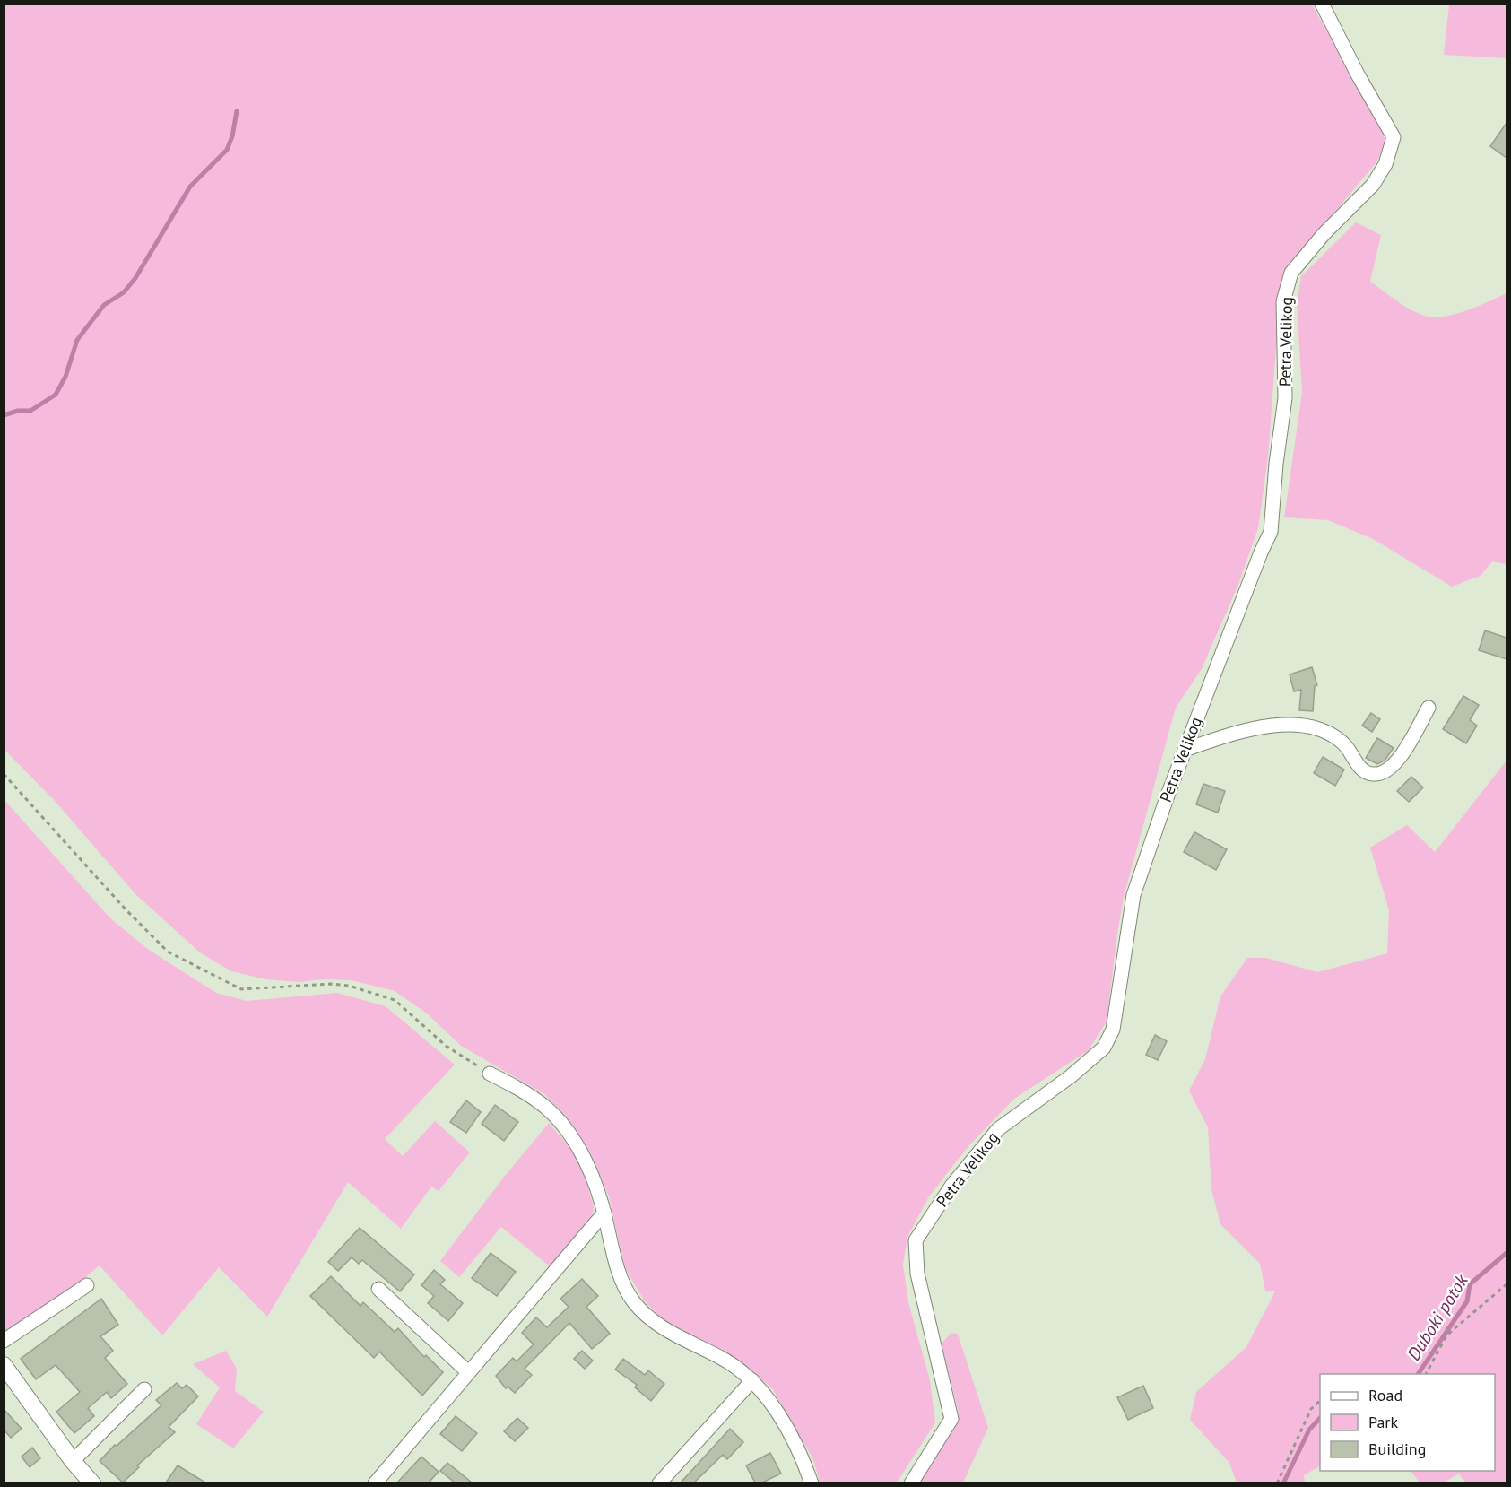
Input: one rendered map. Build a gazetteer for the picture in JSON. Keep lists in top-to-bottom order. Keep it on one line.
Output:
{"streets":{"street":["Petra Velikog"]},"water":["Duboki potok"],"legend":["Road","Park","Building"]}
